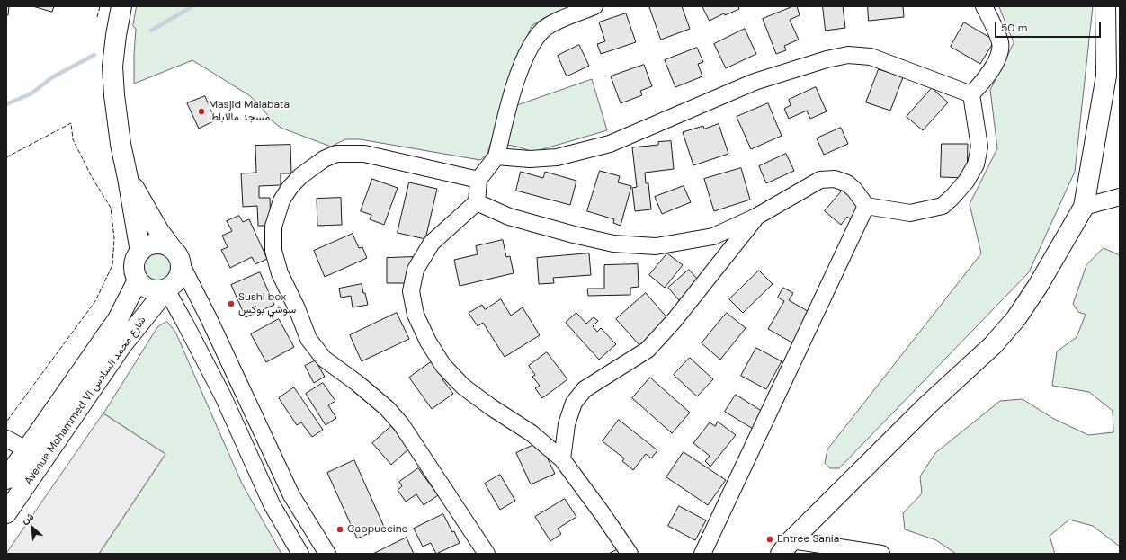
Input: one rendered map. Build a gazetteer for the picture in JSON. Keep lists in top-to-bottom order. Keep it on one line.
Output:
{"streets":{"main road":["Avenue Mohammed VI شارع محمد السادس"]},"places":["Masjid Malabata مسجد مالاباطا","Sushi box سوشي بوكس","Cappuccino","Entree Sania"],"scale_bar":"50 m","north":"top left"}
